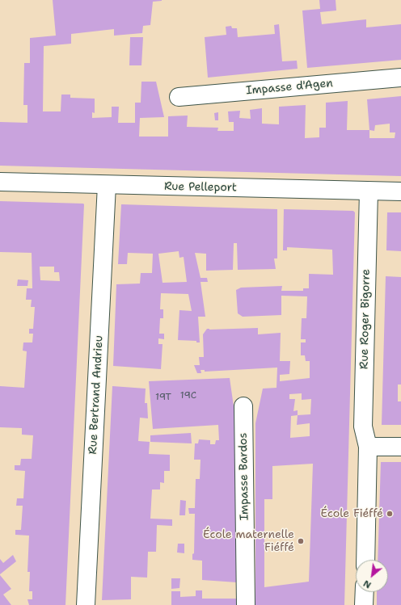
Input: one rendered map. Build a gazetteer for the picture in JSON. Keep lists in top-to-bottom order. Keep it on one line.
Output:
{"streets":{"street":["Impasse d'Agen","Rue Pelleport","Rue Roger Bigorre","Rue Bertrand Andrieu","Impasse Bardos"]},"crossings":[["Rue Pelleport","Rue Roger Bigorre"],["Rue Pelleport","Rue Bertrand Andrieu"]],"places":["École Fiéffé","École maternelle Fiéffé"],"house_numbers":["19C","19T"],"north":"bottom left"}
